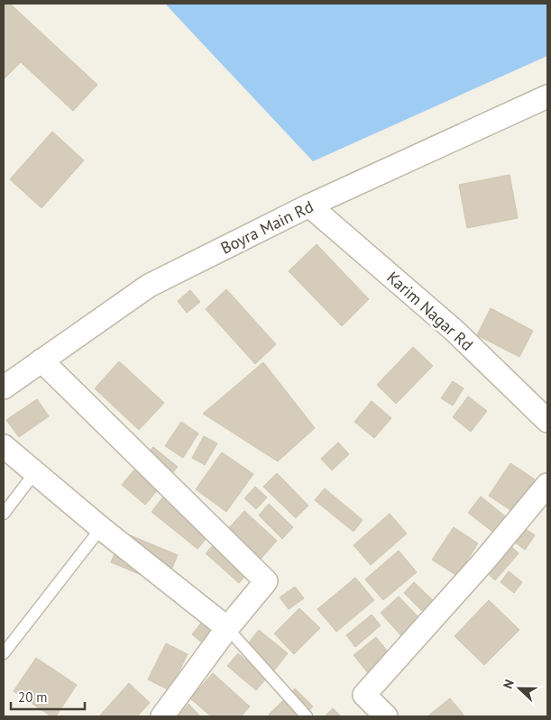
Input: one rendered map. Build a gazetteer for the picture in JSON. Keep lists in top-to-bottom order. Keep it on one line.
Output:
{"streets":{"street":["Boyra Main Rd","Karim Nagar Rd"]},"crossings":[["Boyra Main Rd","Karim Nagar Rd"]],"scale_bar":"20 m","north":"left"}
